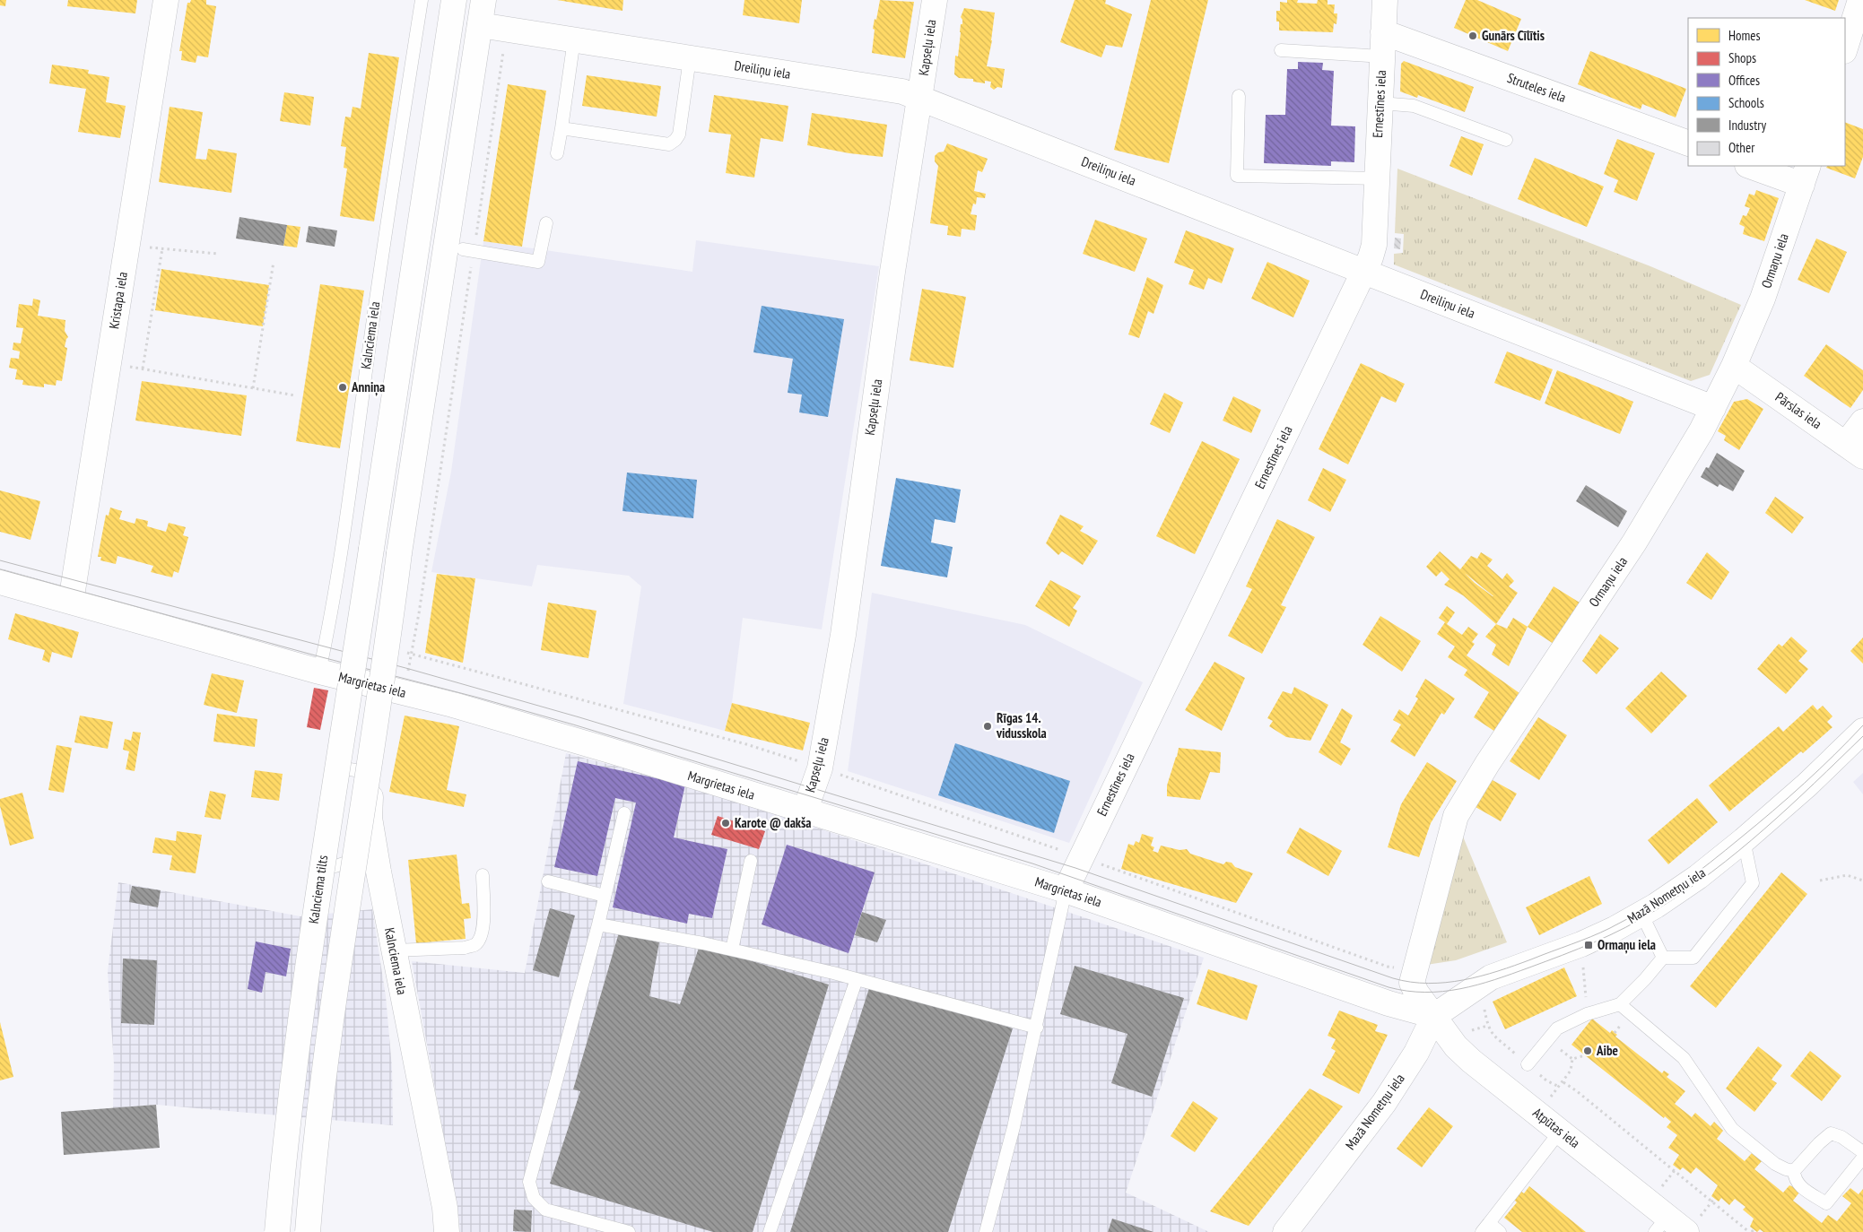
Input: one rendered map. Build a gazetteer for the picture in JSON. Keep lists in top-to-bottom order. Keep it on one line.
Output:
{"streets":{"street":["Kapseļu iela","Dreiliņu iela","Struteles iela","Ernestīnes iela","Ormaņu iela","Kristapa iela","Kalnciema iela","Pārslas iela","Margrietas iela","Kalnciema tilts","Mazā Nometņu iela","Atpūtas iela"]},"crossings":[["Kapseļu iela","Dreiliņu iela"],["Kapseļu iela","Margrietas iela"],["Dreiliņu iela","Ernestīnes iela"],["Dreiliņu iela","Ormaņu iela"],["Struteles iela","Ernestīnes iela"],["Ernestīnes iela","Margrietas iela"],["Ormaņu iela","Pārslas iela"],["Ormaņu iela","Margrietas iela"],["Ormaņu iela","Mazā Nometņu iela"],["Ormaņu iela","Atpūtas iela"],["Kristapa iela","Margrietas iela"],["Kalnciema iela","Margrietas iela"],["Margrietas iela","Mazā Nometņu iela"],["Margrietas iela","Atpūtas iela"],["Mazā Nometņu iela","Atpūtas iela"]],"places":{"other":["Gunārs Cīlītis","Anniņa","Rīgas 14. vidusskola","Karote @ dakša","Aibe"],"transit":["Ormaņu iela"]},"legend":["Homes","Shops","Offices","Schools","Industry","Other"]}
